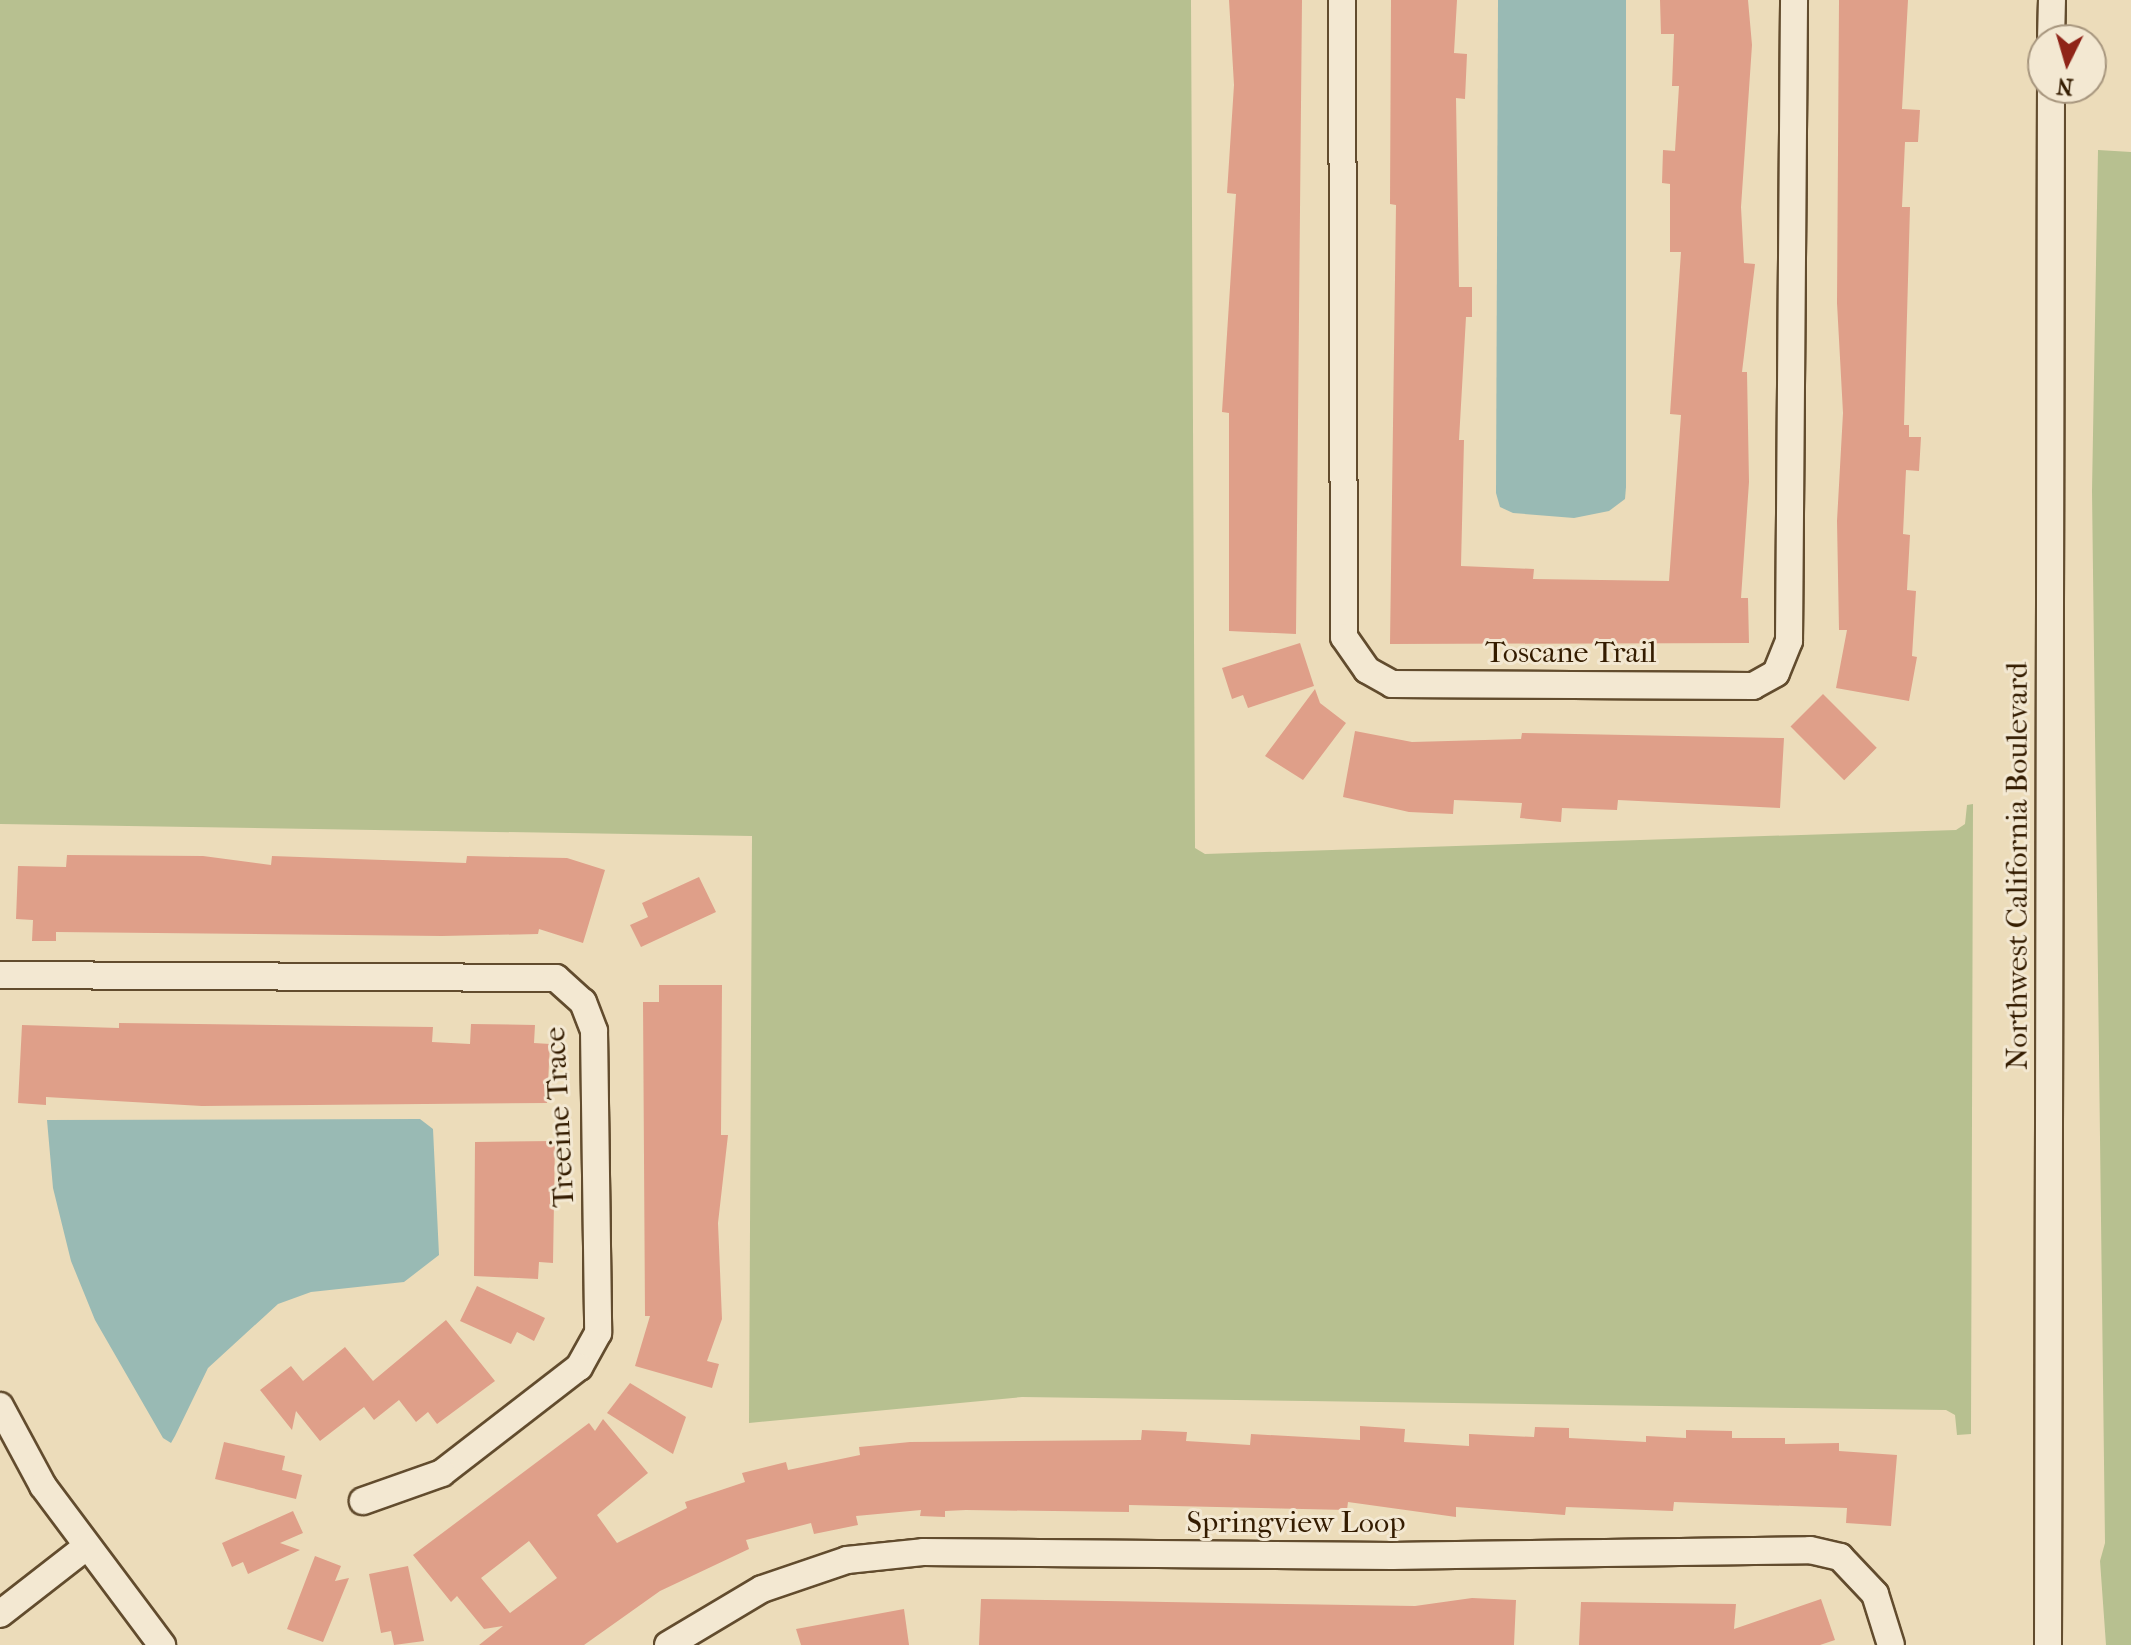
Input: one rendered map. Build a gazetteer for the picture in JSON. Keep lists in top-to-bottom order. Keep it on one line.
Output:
{"streets":{"street":["Toscane Trail","Northwest California Boulevard","Treeine Trace","Springview Loop"]},"north":"bottom"}
